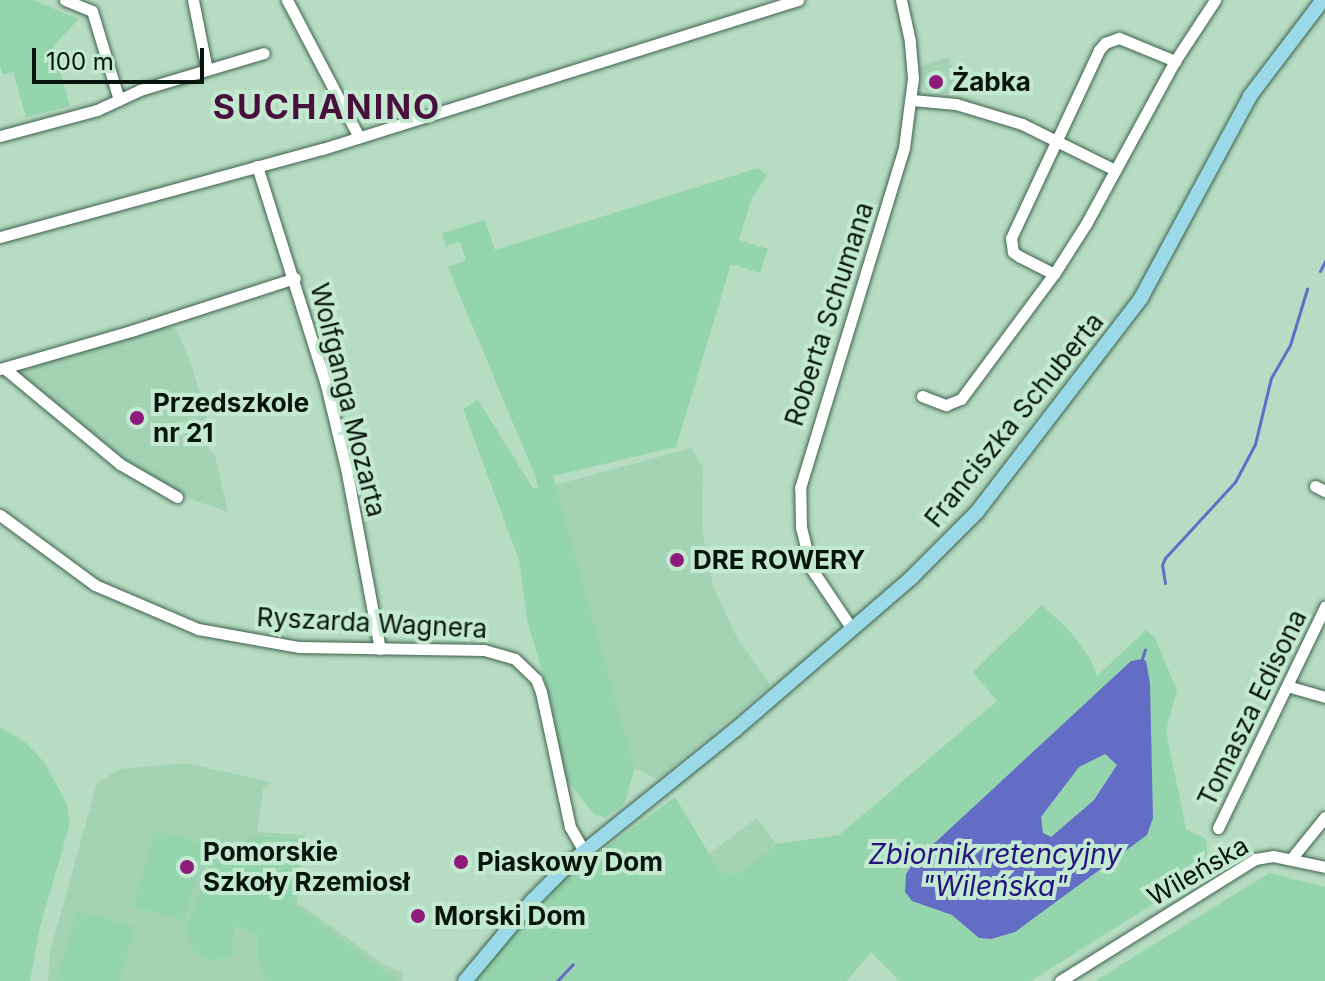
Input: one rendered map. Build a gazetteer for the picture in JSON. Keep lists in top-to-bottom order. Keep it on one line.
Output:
{"streets":{"main road":["Franciszka Schuberta"],"street":["Roberta Schumana","Wolfganga Mozarta","Ryszarda Wagnera","Tomasza Edisona","Wileńska"]},"crossings":[["Roberta Schumana","Franciszka Schuberta"],["Wolfganga Mozarta","Ryszarda Wagnera"],["Franciszka Schuberta","Ryszarda Wagnera"]],"districts":["SUCHANINO"],"water":["Zbiornik retencyjny \"Wileńska\""],"places":["Żabka","Przedszkole nr 21","DRE ROWERY","Piaskowy Dom","Pomorskie Szkoły Rzemiosł","Morski Dom"],"scale_bar":"100 m"}
